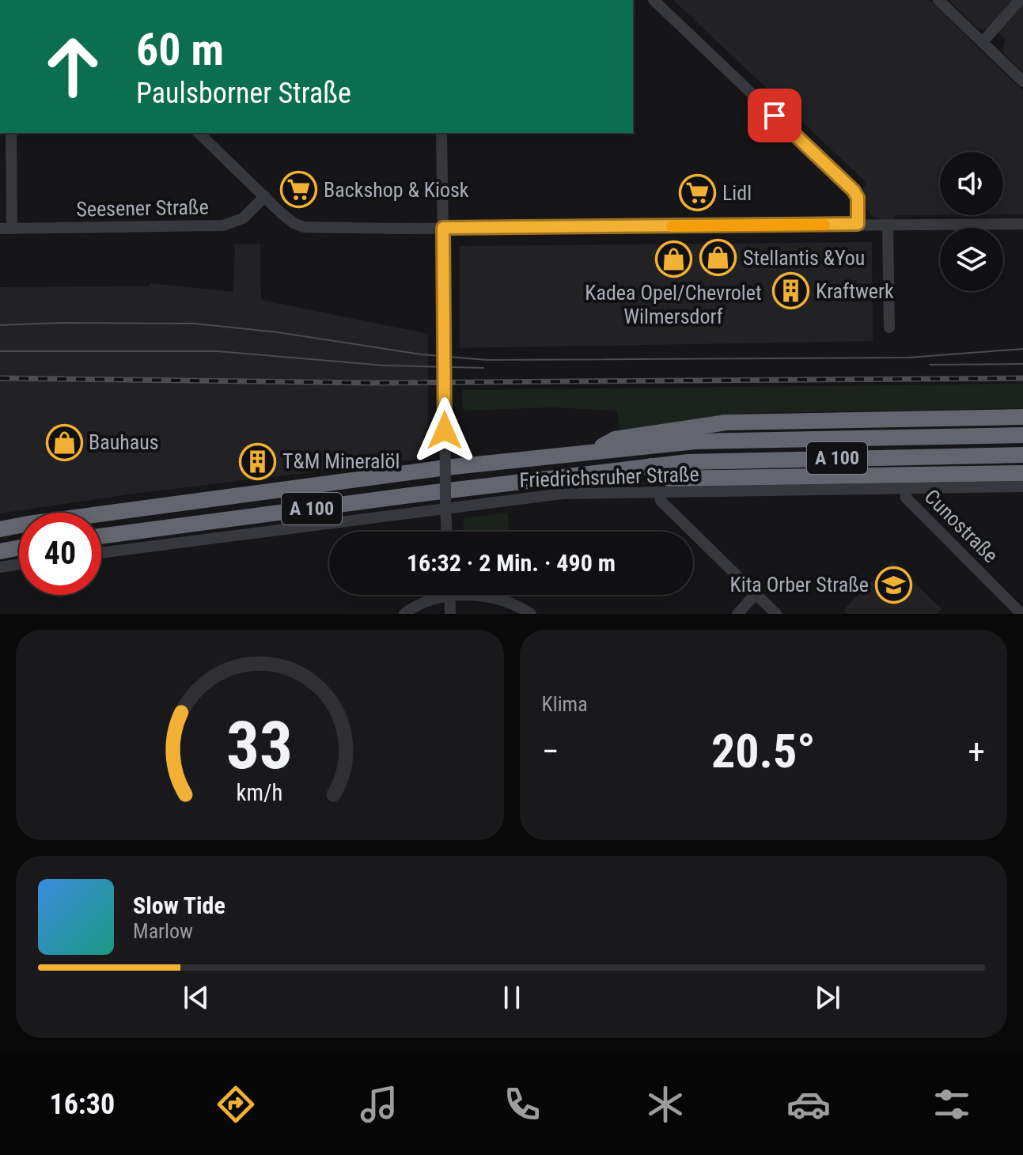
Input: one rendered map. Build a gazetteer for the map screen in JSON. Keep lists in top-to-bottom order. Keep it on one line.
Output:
{"streets":{"highway":["A 100"],"street":["Seesener Straße","Friedrichsruher Straße","Cunostraße"]},"crossings":[["Friedrichsruher Straße","Cunostraße"]],"places":{"supermarket":["Backshop & Kiosk","Lidl"],"shop":["Stellantis &You","Kadea Opel/Chevrolet Wilmersdorf","Bauhaus"],"building":["Kraftwerk","T&M Mineralöl"],"school or university":["Kita Orber Straße"]},"page":{"turn":["60 m","Paulsborner Straße"],"limit":"40","trip":"16:32 · 2 Min. · 490 m","tile":"Klima","heat":["−","20.5°","+"],"song":["Slow Tide","Marlow"],"tabs":"16:30","gauge":["33","km/h"]}}
